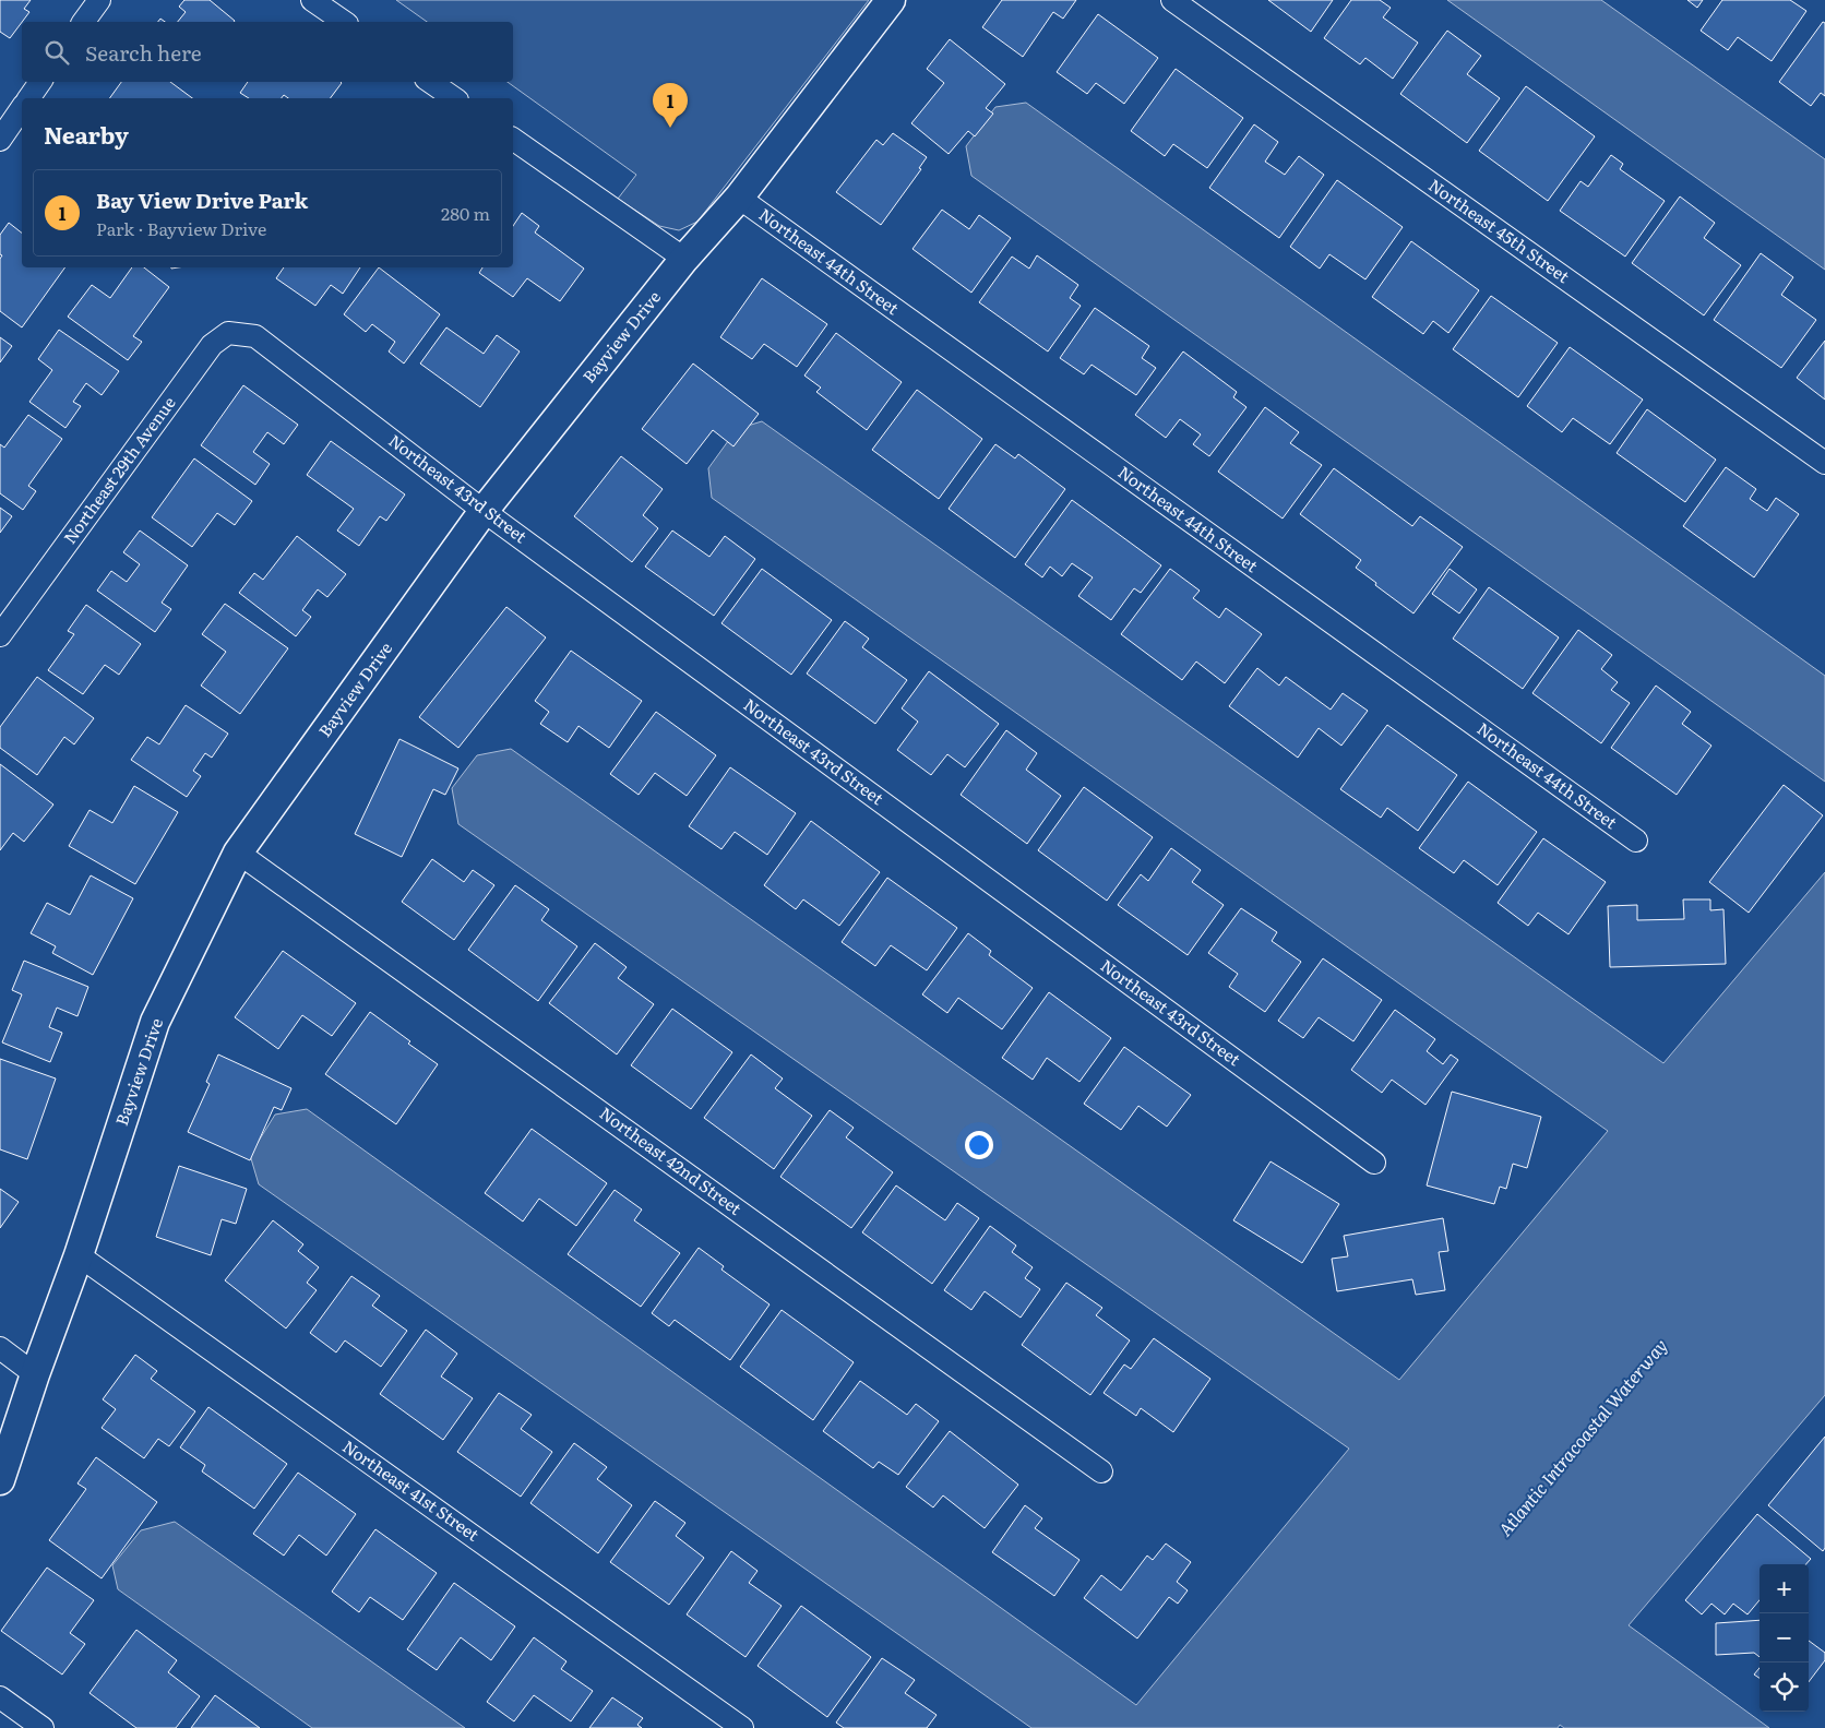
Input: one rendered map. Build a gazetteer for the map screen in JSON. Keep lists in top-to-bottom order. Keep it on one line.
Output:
{"streets":{"street":["Northeast 45th Street","Northeast 44th Street","Bayview Drive","Northeast 29th Avenue","Northeast 43rd Street","Northeast 42nd Street","Northeast 41st Street"]},"crossings":[["Northeast 44th Street","Bayview Drive"],["Bayview Drive","Northeast 43rd Street"],["Bayview Drive","Northeast 42nd Street"],["Bayview Drive","Northeast 41st Street"],["Northeast 29th Avenue","Northeast 43rd Street"]],"water":["Atlantic Intracoastal Waterway"],"page":{"search":"Search here","pins":"1","heading":"Nearby","list":[{"mark":"1","name":"Bay View Drive Park","note":"Park · Bayview Drive","value":"280 m"}],"map_buttons":["+","−"]}}
